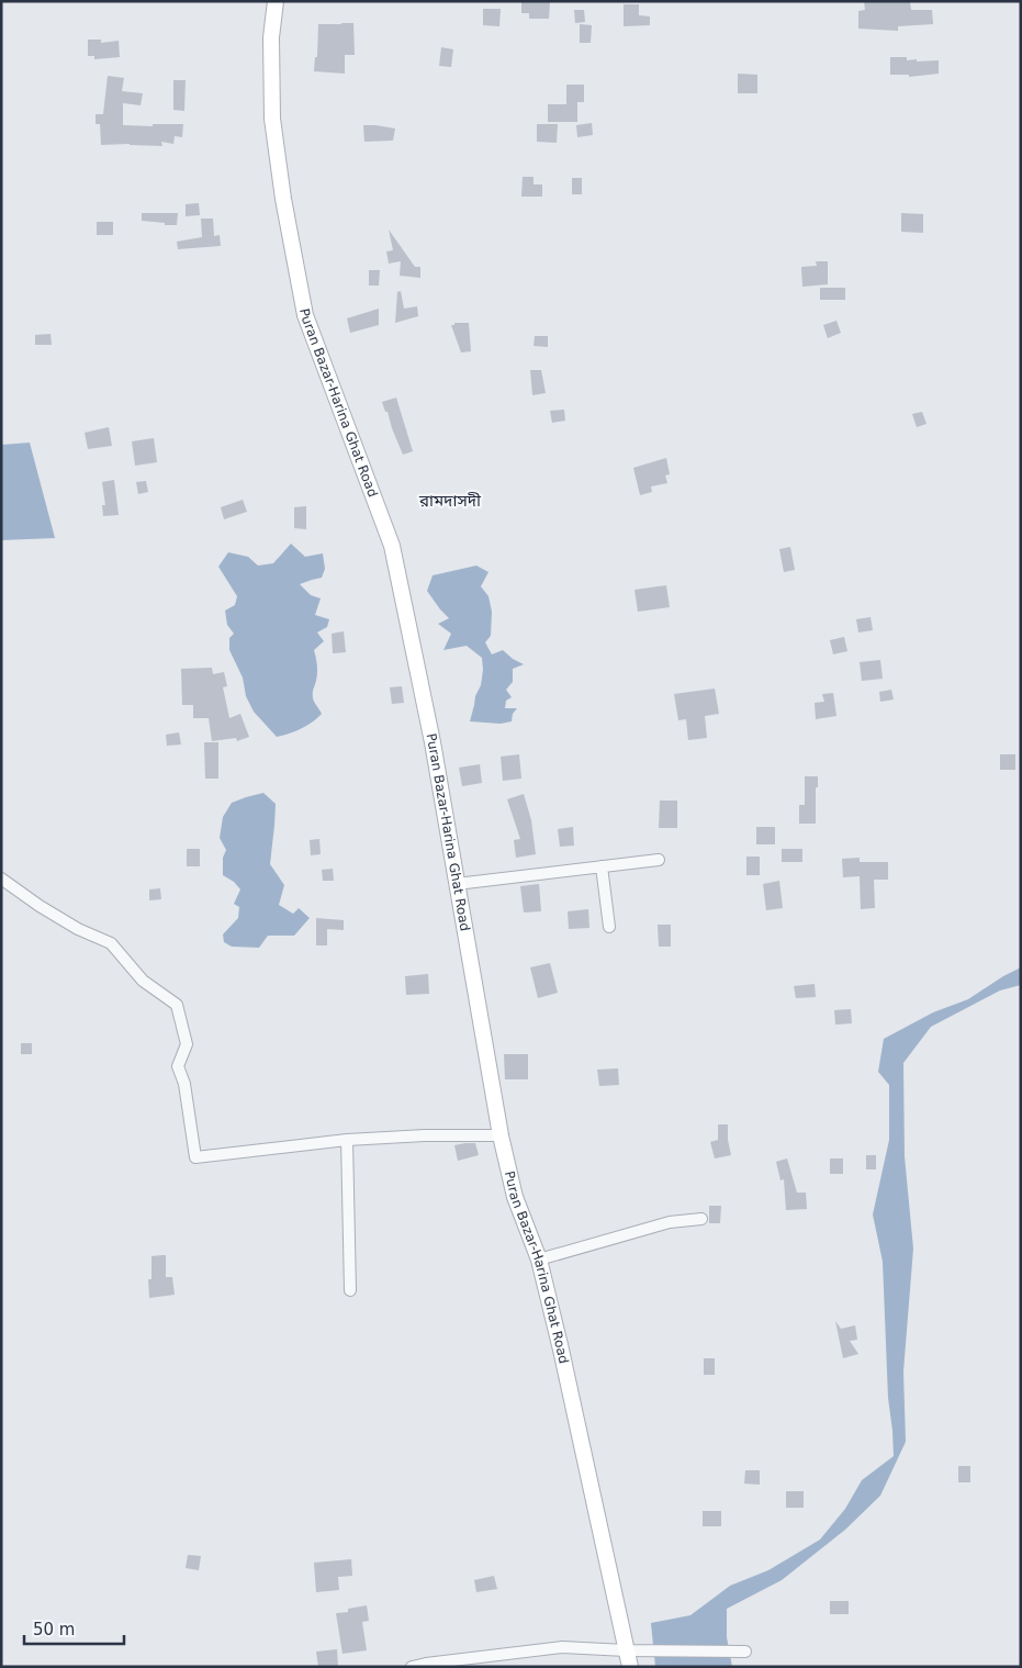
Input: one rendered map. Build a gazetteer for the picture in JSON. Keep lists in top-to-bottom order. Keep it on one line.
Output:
{"streets":{"main road":["Puran Bazar-Harina Ghat Road"]},"districts":["রামদাসদী"],"scale_bar":"50 m"}
